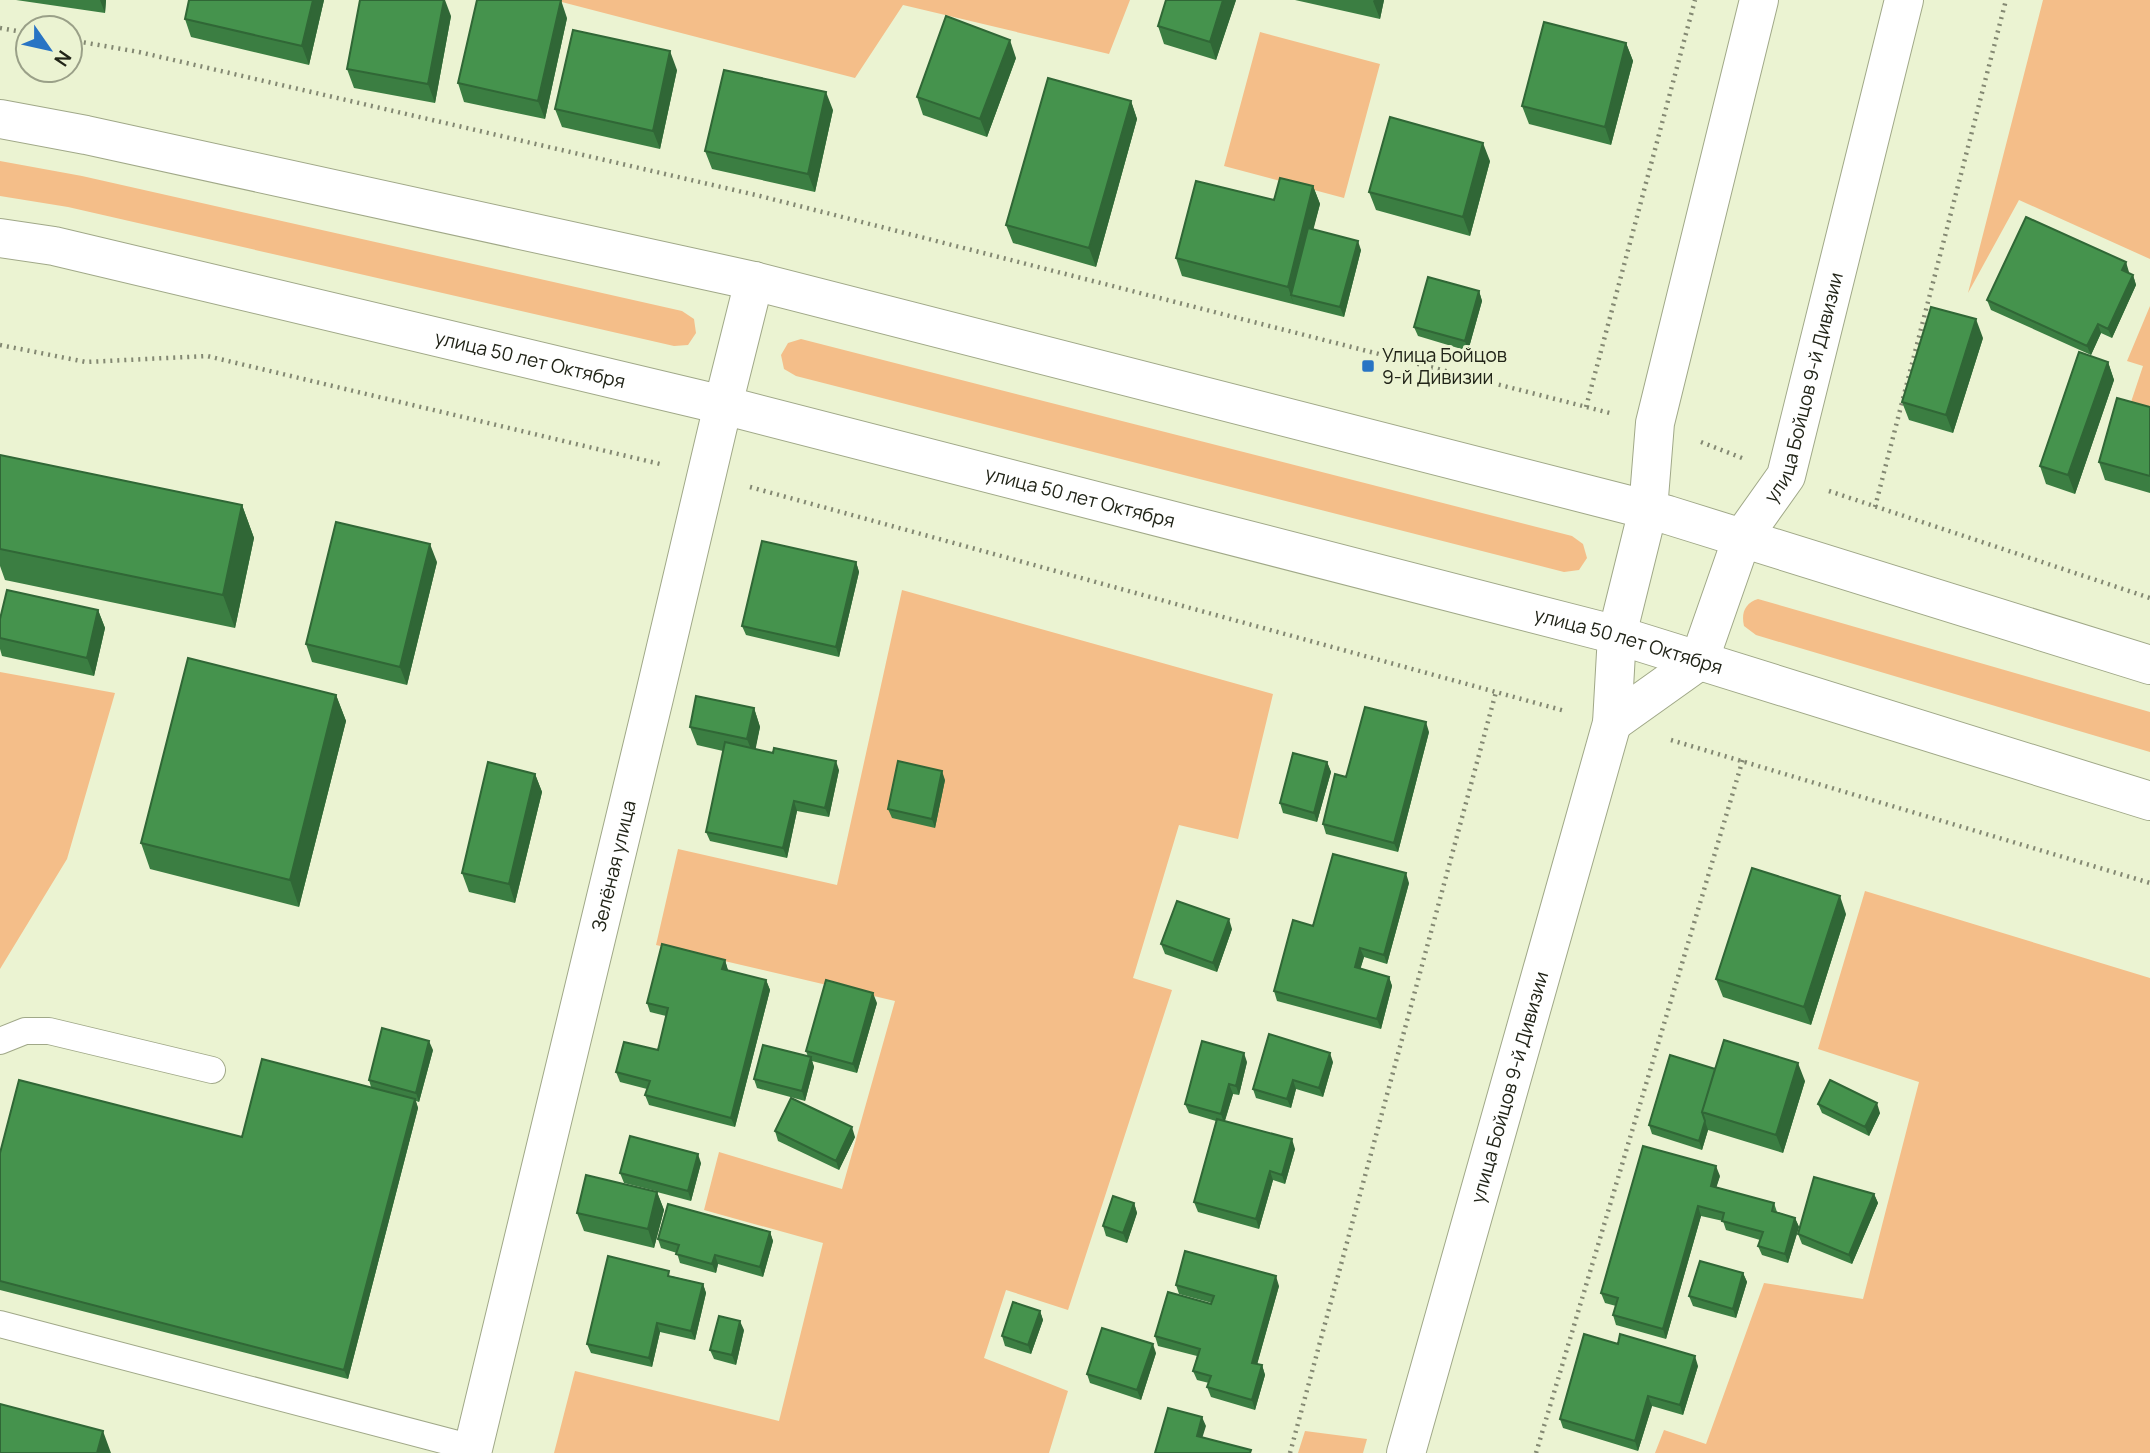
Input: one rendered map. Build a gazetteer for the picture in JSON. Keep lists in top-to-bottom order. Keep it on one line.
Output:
{"streets":{"main road":["улица 50 лет Октября","улица Бойцов 9-й Дивизии","Зелёная улица"]},"crossings":[["улица 50 лет Октября","улица Бойцов 9-й Дивизии"],["улица 50 лет Октября","Зелёная улица"]],"places":{"transit":["Улица Бойцов 9-й Дивизии"]},"north":"bottom right"}
